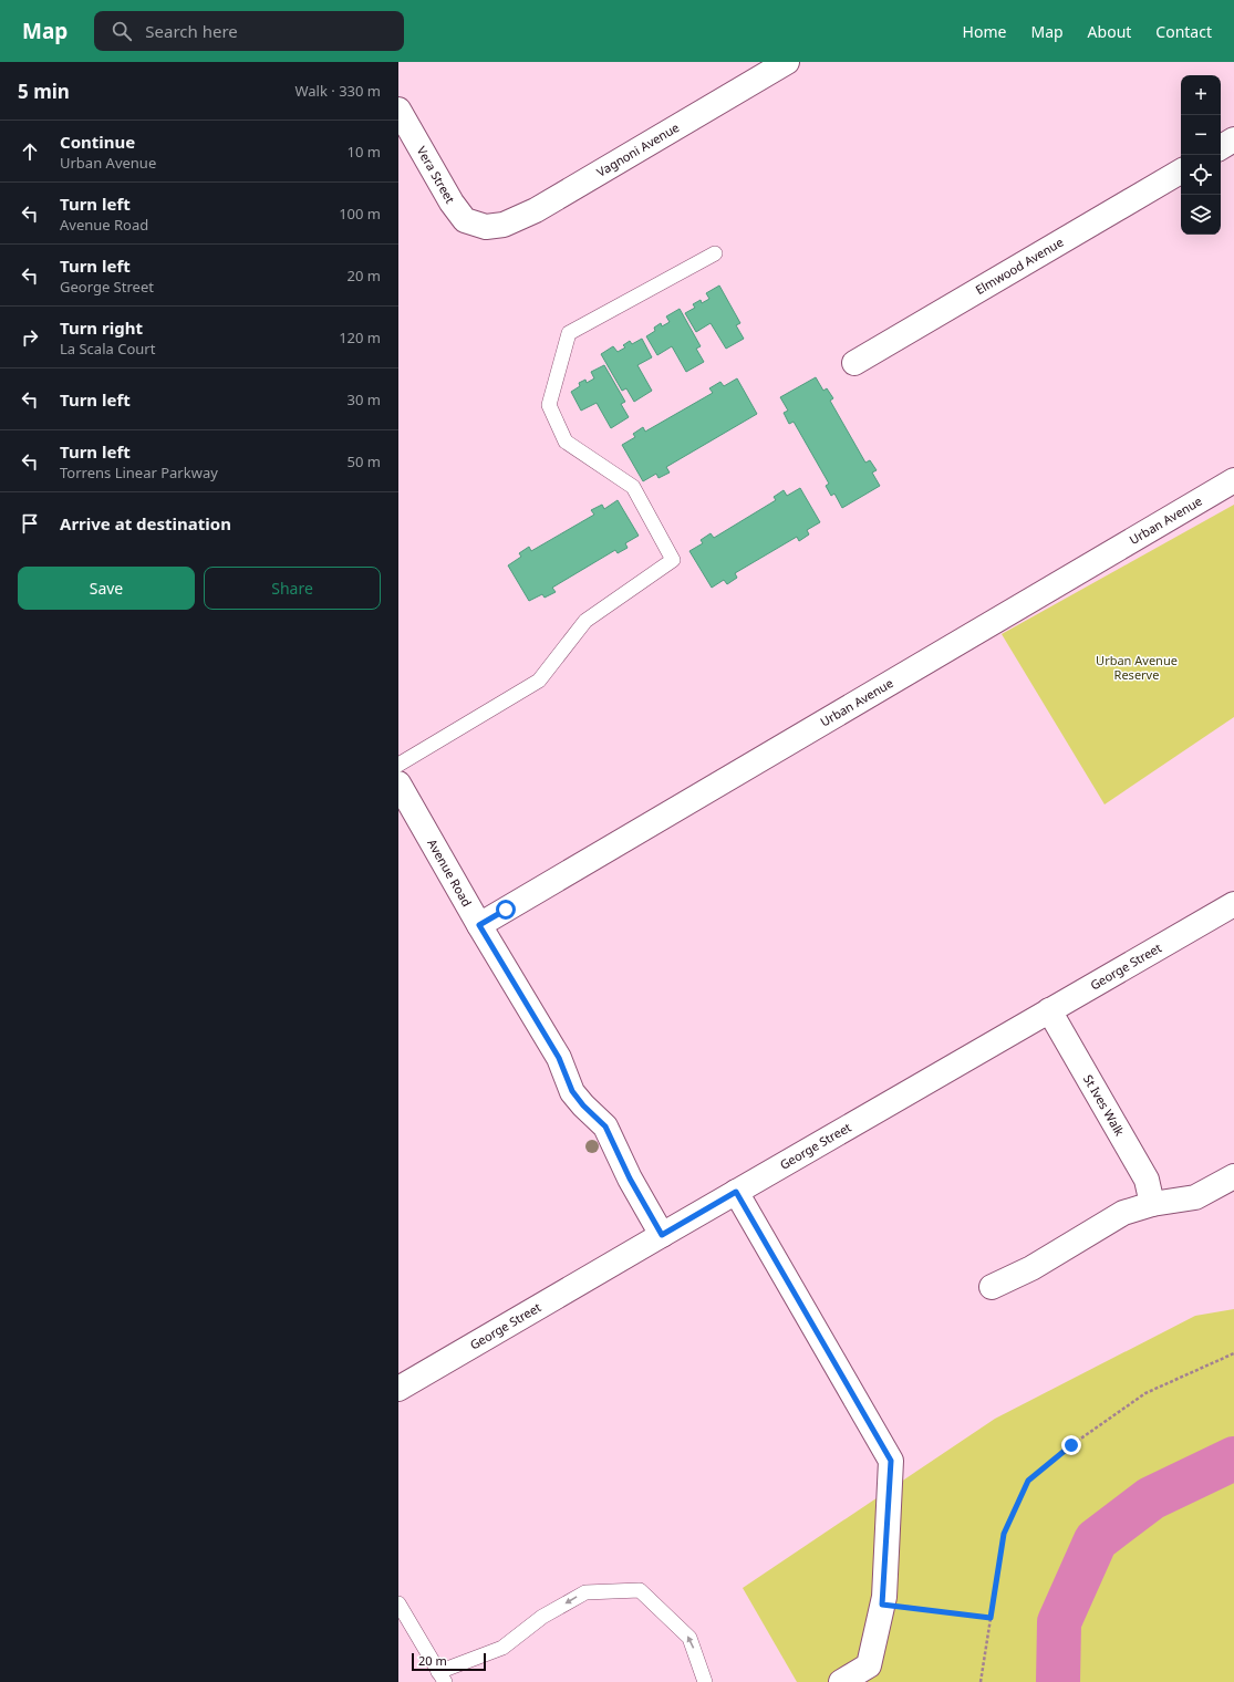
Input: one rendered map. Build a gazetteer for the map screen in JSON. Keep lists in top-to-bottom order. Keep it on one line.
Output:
{"streets":{"street":["Vagnoni Avenue","Vera Street","Elmwood Avenue","Urban Avenue","Avenue Road","George Street","St Ives Walk"]},"crossings":[["Vagnoni Avenue","Vera Street"],["Urban Avenue","Avenue Road"],["Avenue Road","George Street"],["George Street","St Ives Walk"]],"parks":["Urban Avenue Reserve"],"scale_bar":"20 m","page":{"header":"Map","search":"Search here","nav":["Home","Map","About","Contact"],"heading":["5 min","Walk · 330 m"],"map_buttons":["+","−"],"list":[["Continue","Urban Avenue","10 m"],["Turn left","Avenue Road","100 m"],["Turn left","George Street","20 m"],["Turn right","La Scala Court","120 m"],["Turn left","30 m"],["Turn left","Torrens Linear Parkway","50 m"],"Arrive at destination"],"buttons":["Save","Share"],"scale":"20 m"}}
